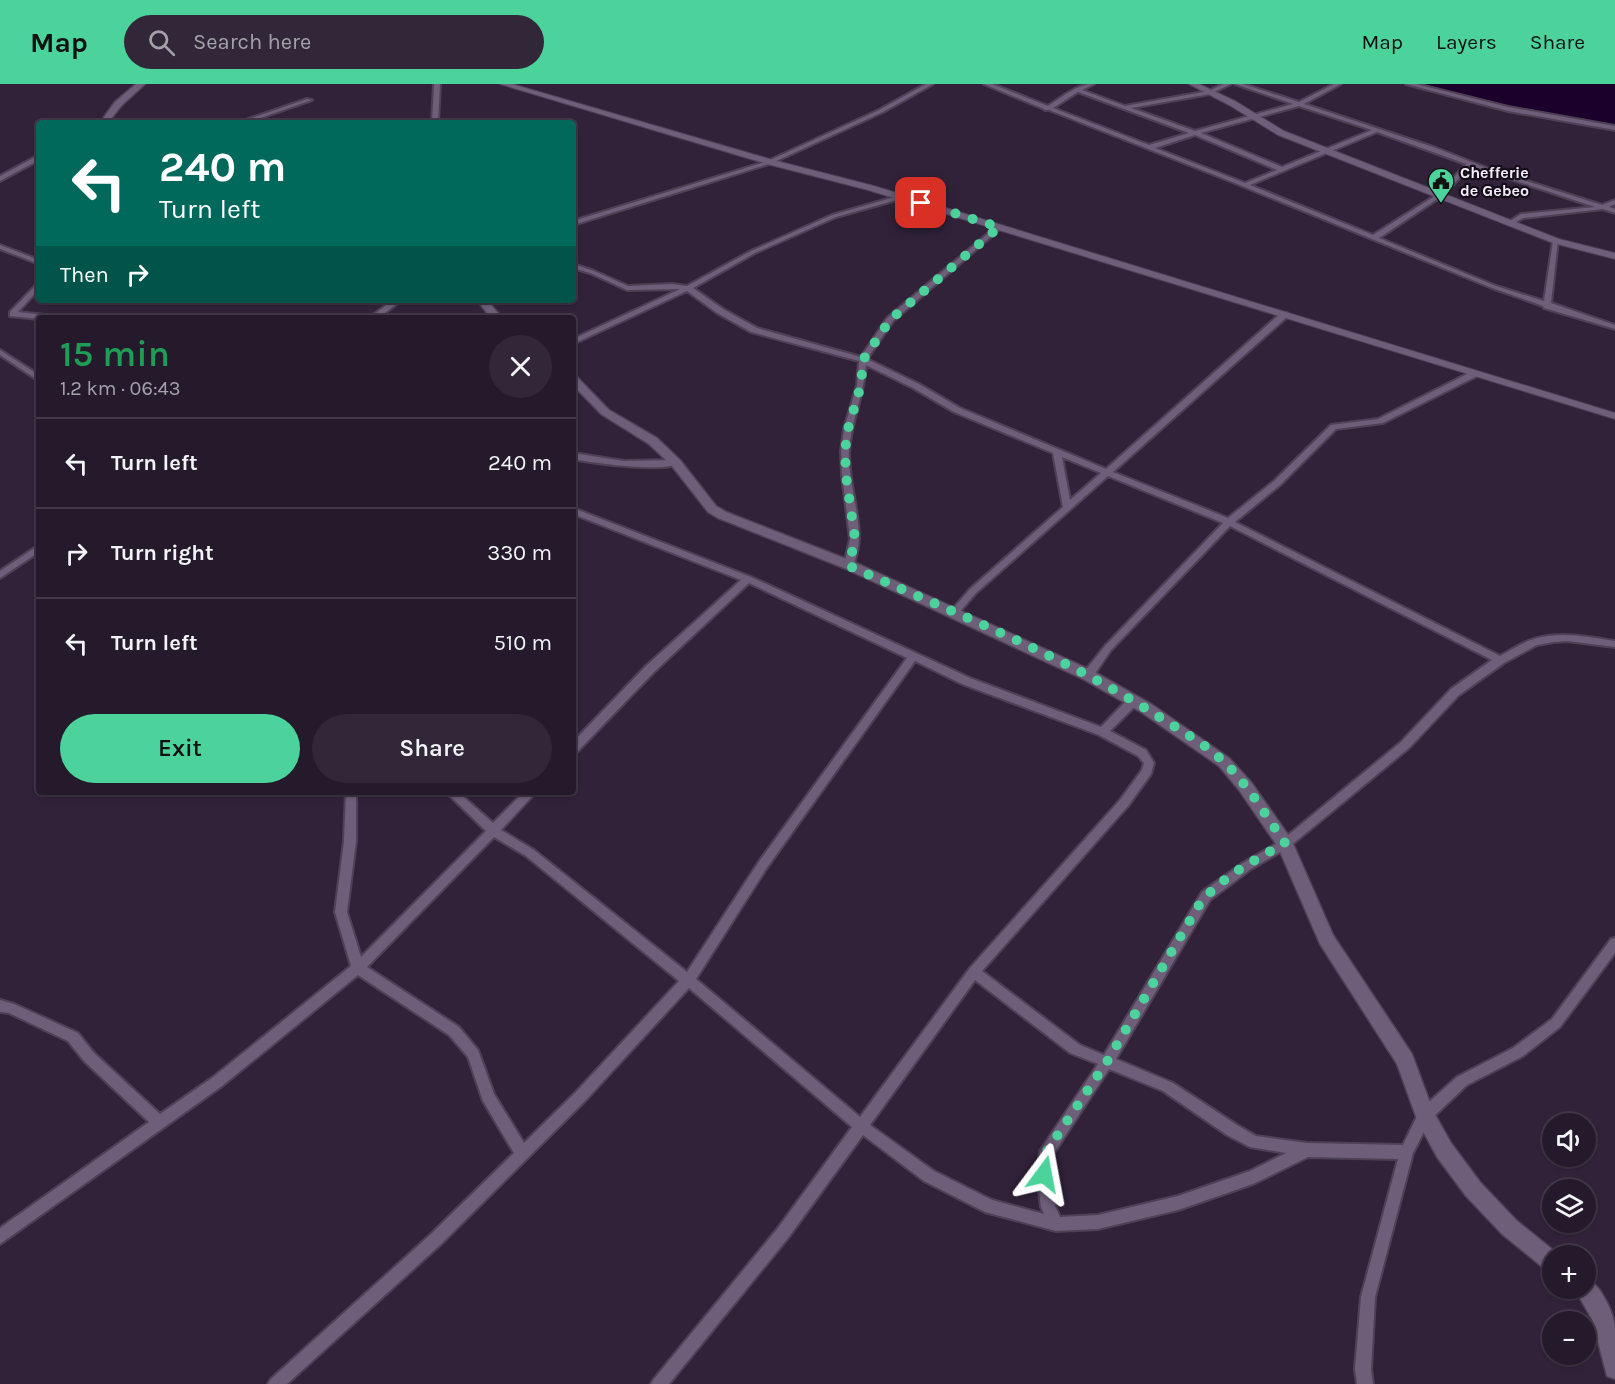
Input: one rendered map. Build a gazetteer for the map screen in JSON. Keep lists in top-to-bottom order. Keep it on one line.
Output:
{"places":{"public building":["Chefferie de Gebeo"]},"page":{"header":"Map","search":"Search here","nav":["Map","Layers","Share"],"turn":["240 m","Turn left"],"then":"Then","heading":["15 min","1.2 km · 06:43"],"list":[{"name":"Turn left","value":"240 m"},{"name":"Turn right","value":"330 m"},{"name":"Turn left","value":"510 m"}],"buttons":["Exit","Share"],"map_buttons":["+","−"]}}
